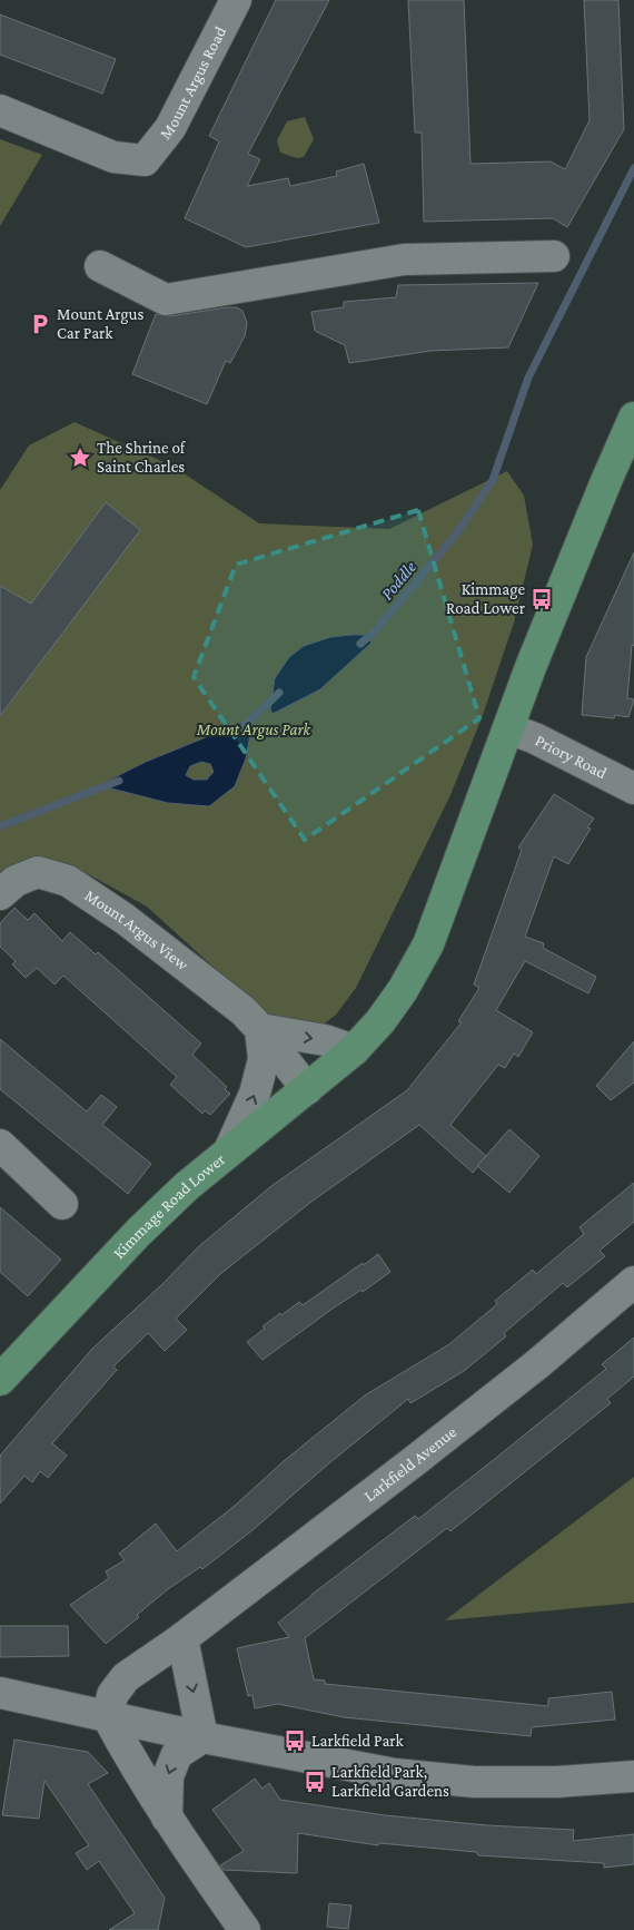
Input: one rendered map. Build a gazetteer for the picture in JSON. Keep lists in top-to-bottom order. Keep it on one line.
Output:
{"streets":{"main road":["Kimmage Road Lower"],"street":["Mount Argus Road","Priory Road","Mount Argus View","Larkfield Avenue"]},"crossings":[["Priory Road","Kimmage Road Lower"],["Mount Argus View","Kimmage Road Lower"]],"water":["Poddle"],"parks":["Mount Argus Park"],"places":{"parking":["Mount Argus Car Park"],"place":["The Shrine of Saint Charles"],"bus stop":["Kimmage Road Lower","Larkfield Park","Larkfield Park, Larkfield Gardens"]}}
